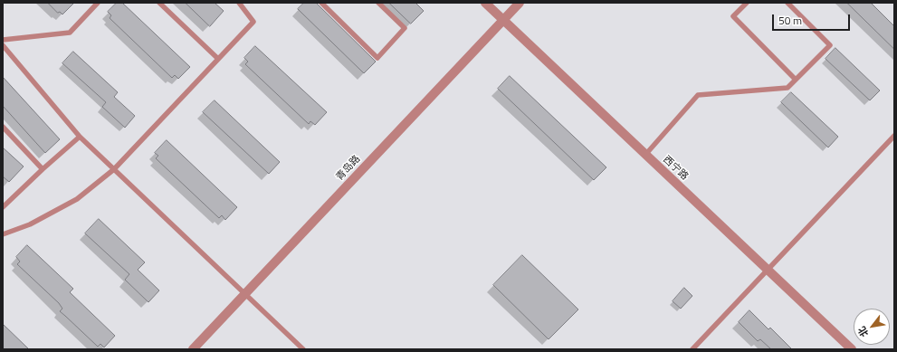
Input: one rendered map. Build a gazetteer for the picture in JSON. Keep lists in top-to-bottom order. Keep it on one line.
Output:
{"streets":{"street":["青岛路","西宁路"]},"crossings":[["青岛路","西宁路"]],"scale_bar":"50 m","north":"bottom left"}
